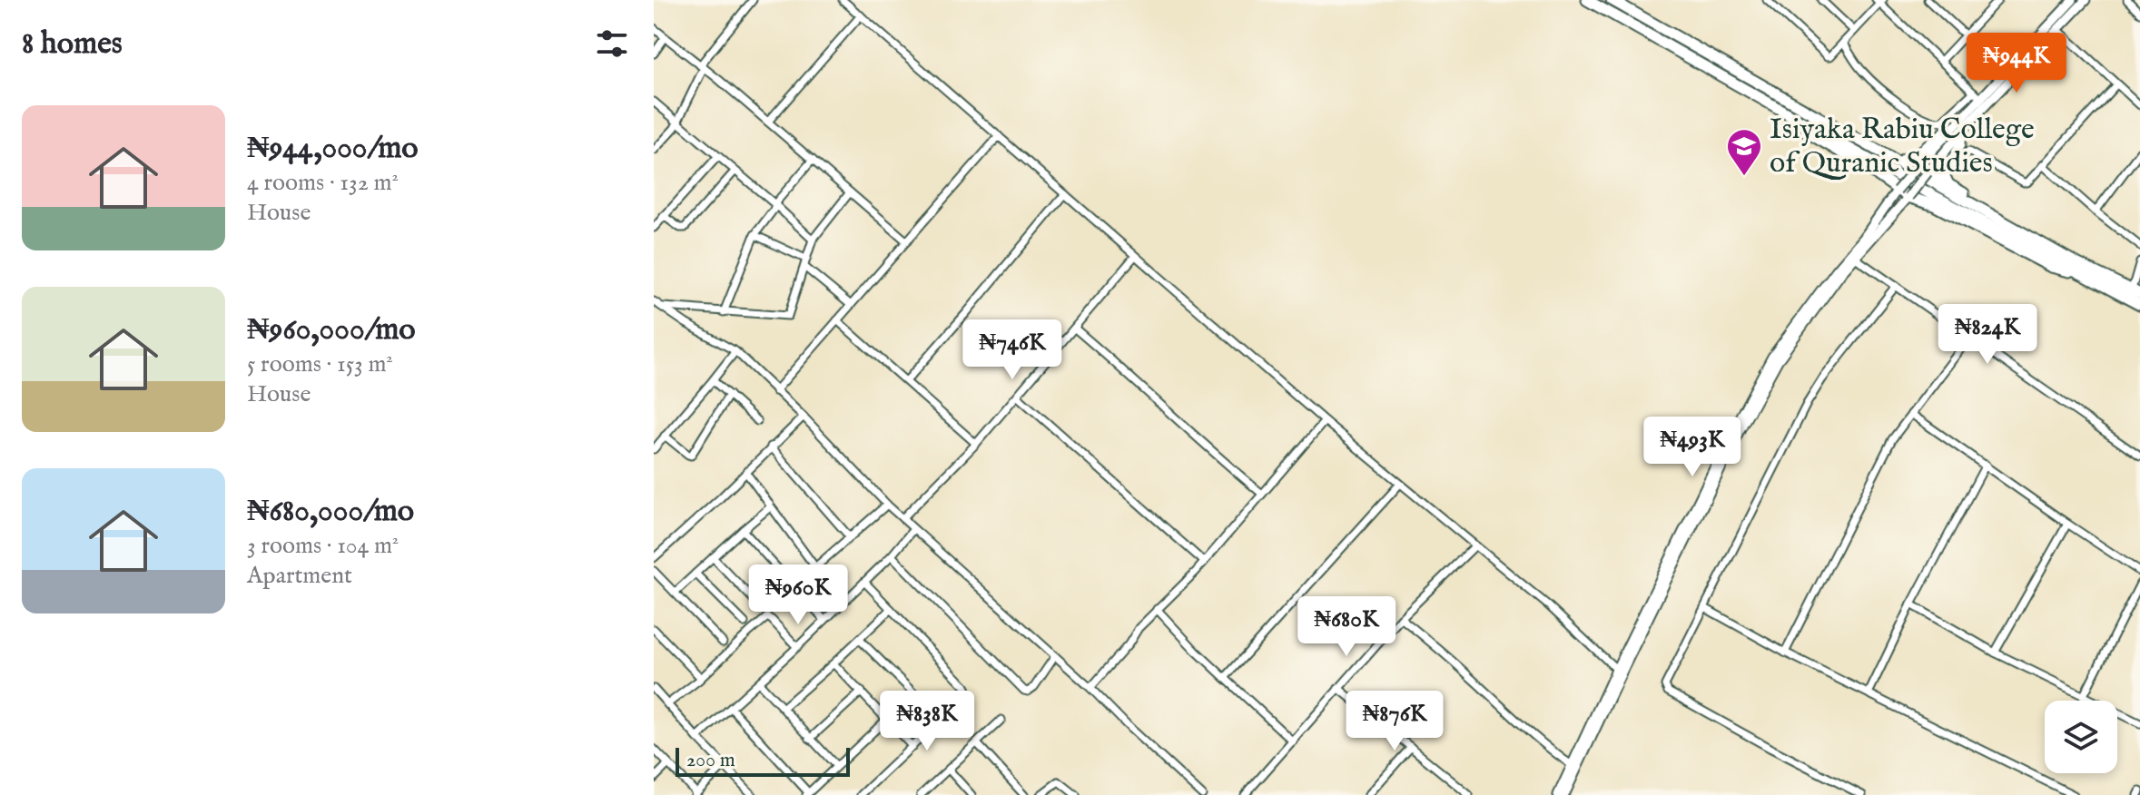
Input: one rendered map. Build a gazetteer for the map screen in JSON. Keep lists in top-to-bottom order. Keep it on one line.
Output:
{"places":{"school or university":["Isiyaka Rabiu College of Quranic Studies"]},"scale_bar":"200 m","page":{"heading":"8 homes","price":["₦944K","₦824K","₦746K","₦493K","₦960K","₦680K","₦838K","₦876K"],"list":[{"name":"₦944,000/mo","note":"4 rooms · 132 m² · House"},{"name":"₦960,000/mo","note":"5 rooms · 153 m² · House"},{"name":"₦680,000/mo","note":"3 rooms · 104 m² · Apartment"}],"scale":"200 m"}}
